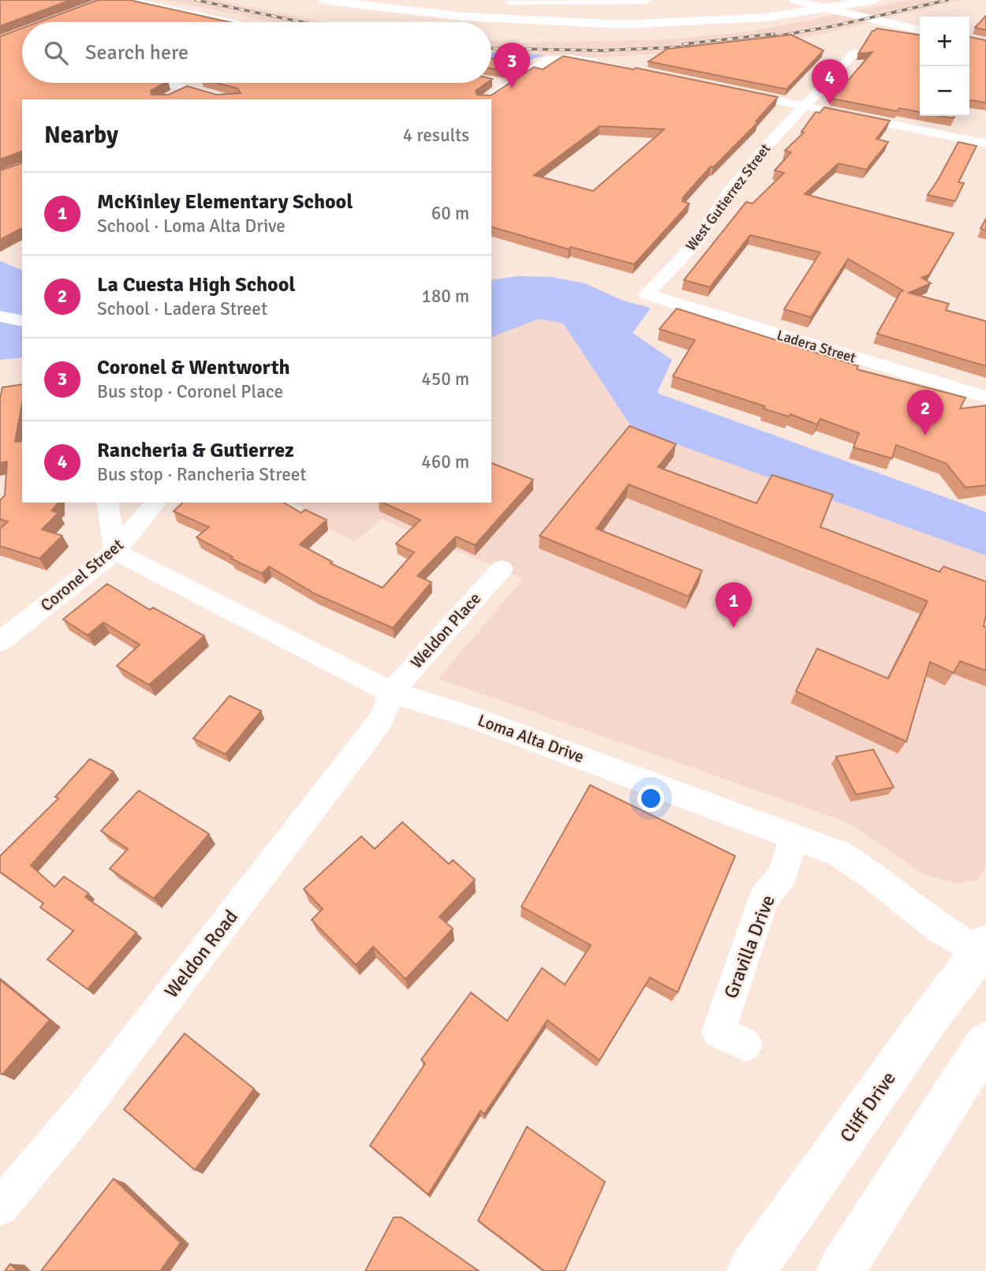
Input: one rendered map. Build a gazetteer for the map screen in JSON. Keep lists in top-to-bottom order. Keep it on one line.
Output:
{"streets":{"main road":["Cliff Drive"],"street":["West Gutierrez Street","Ladera Street","Coronel Street","Weldon Place","Loma Alta Drive","Gravilla Drive","Weldon Road"]},"crossings":[["West Gutierrez Street","Ladera Street"],["Coronel Street","Loma Alta Drive"],["Weldon Place","Loma Alta Drive"],["Weldon Place","Weldon Road"],["Loma Alta Drive","Gravilla Drive"],["Loma Alta Drive","Weldon Road"],["Loma Alta Drive","Cliff Drive"]],"page":{"map_buttons":["+","−"],"search":"Search here","pins":["3","4","2","1"],"heading":["Nearby","4 results"],"list":[{"mark":"1","name":"McKinley Elementary School","note":"School · Loma Alta Drive","value":"60 m"},{"mark":"2","name":"La Cuesta High School","note":"School · Ladera Street","value":"180 m"},{"mark":"3","name":"Coronel & Wentworth","note":"Bus stop · Coronel Place","value":"450 m"},{"mark":"4","name":"Rancheria & Gutierrez","note":"Bus stop · Rancheria Street","value":"460 m"}]}}
